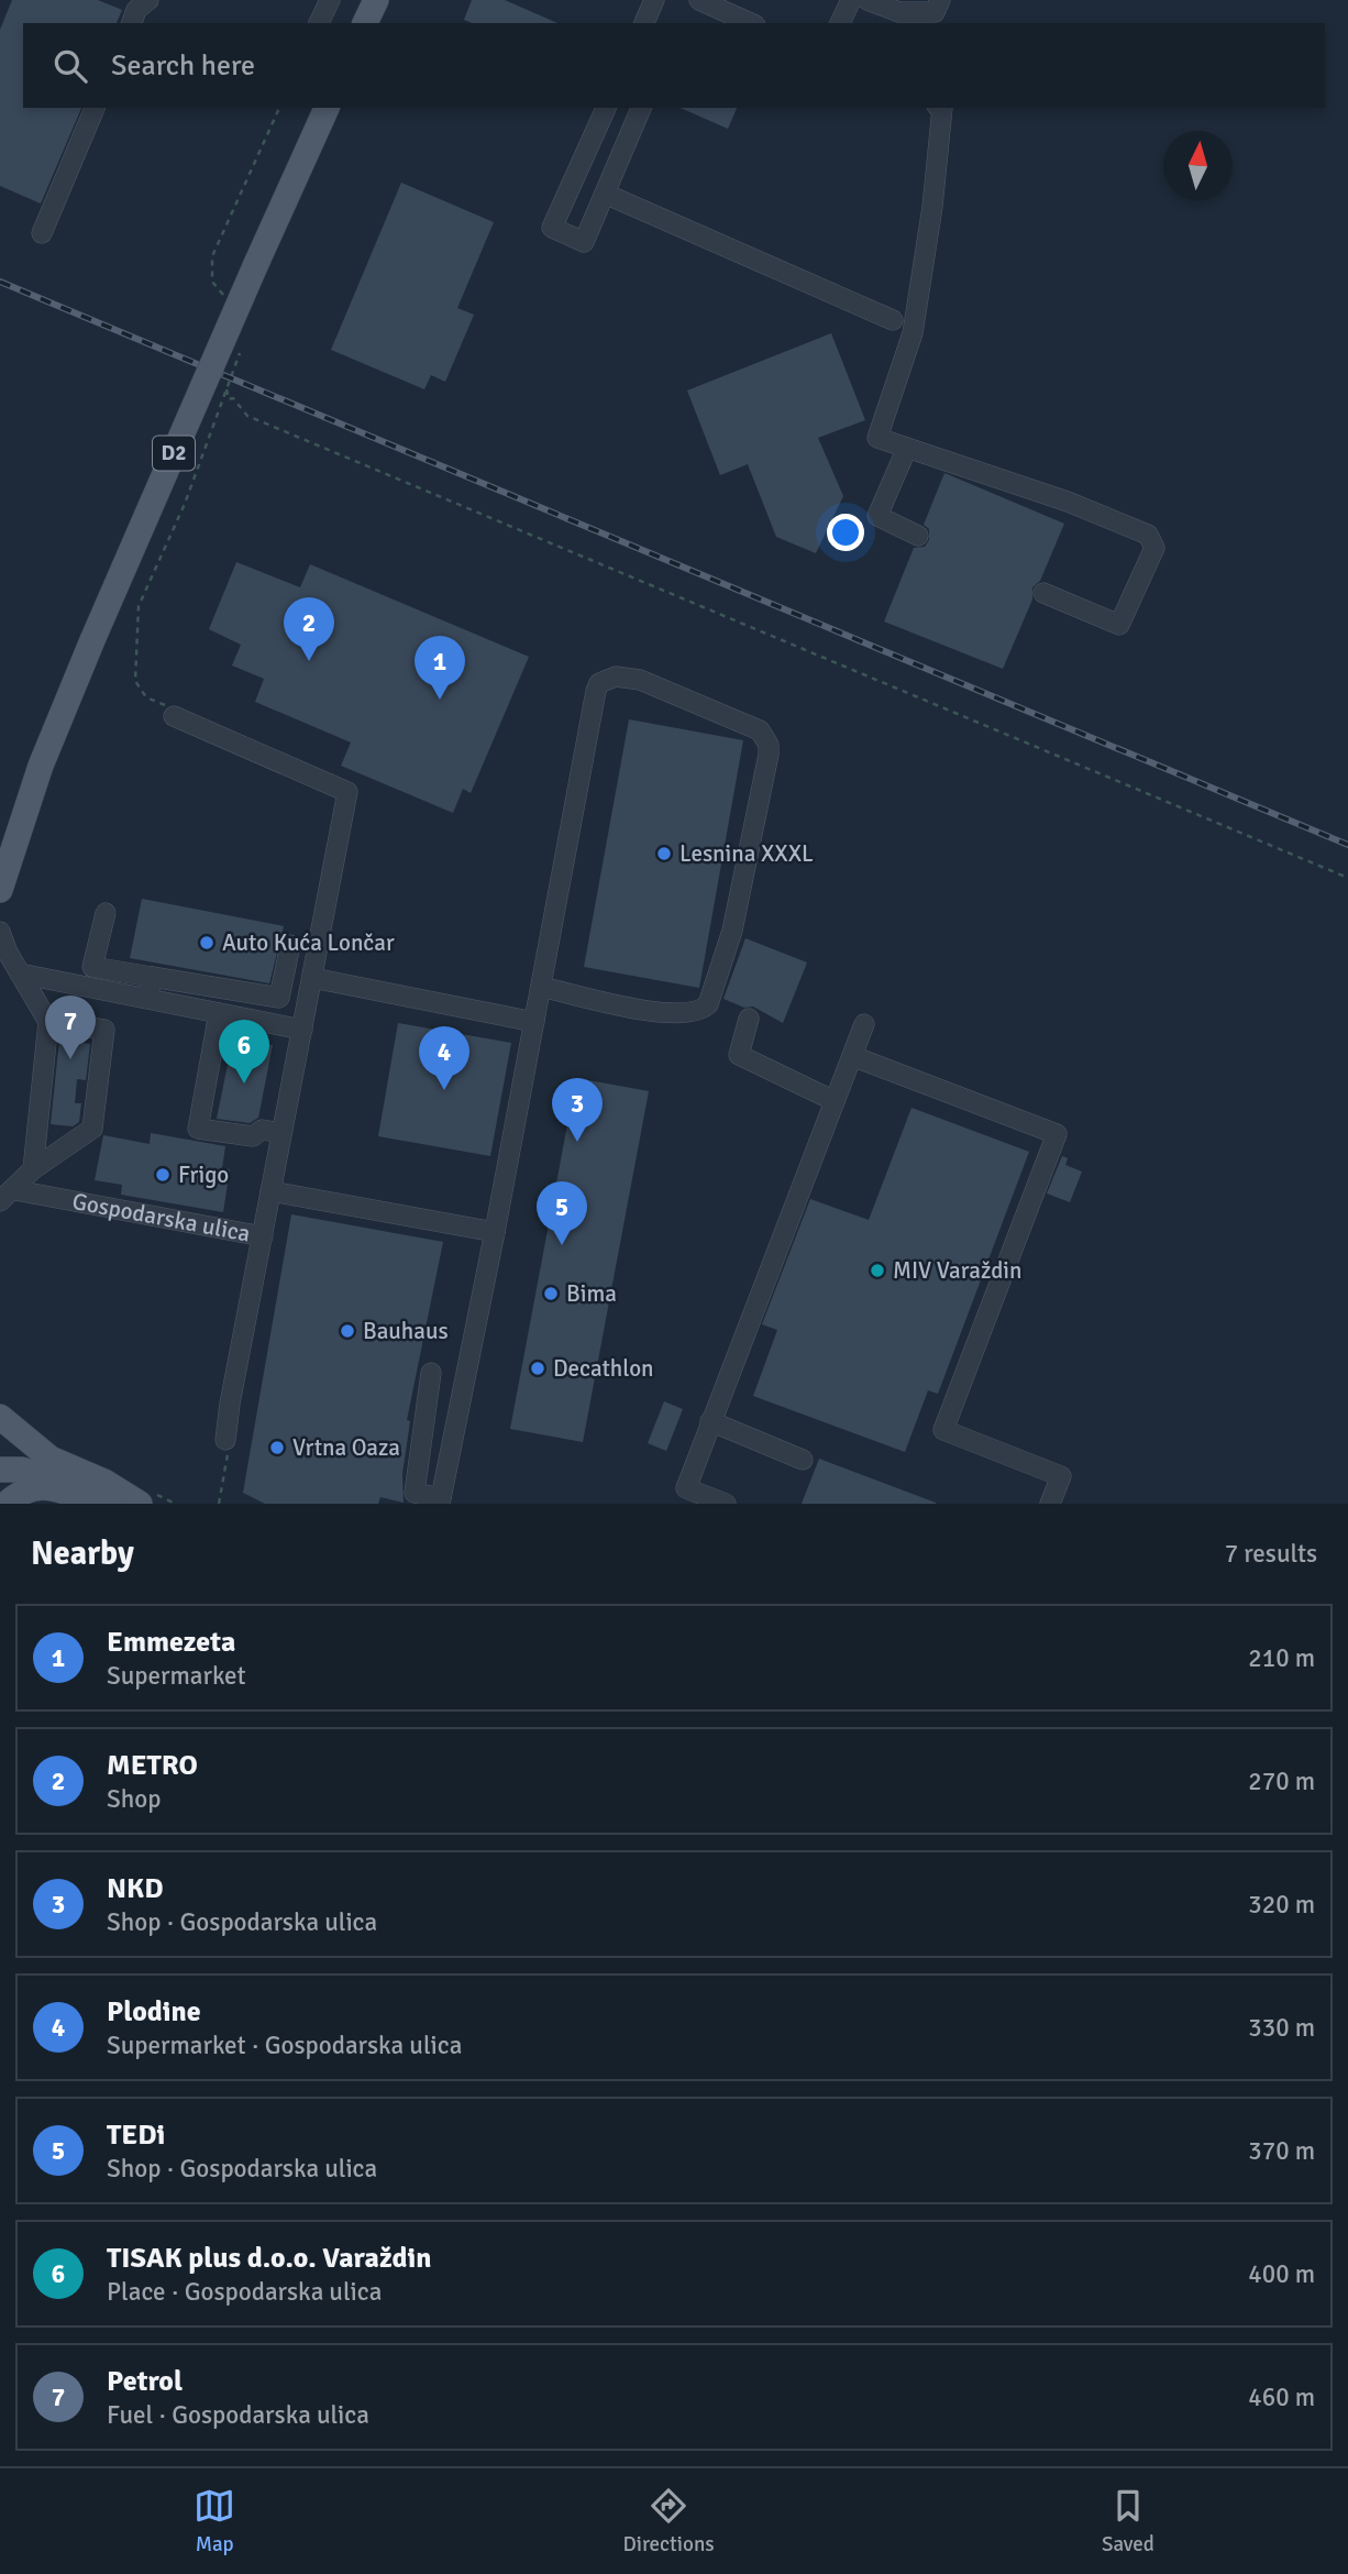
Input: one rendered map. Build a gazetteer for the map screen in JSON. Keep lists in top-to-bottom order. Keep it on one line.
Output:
{"streets":{"main road":["D2"],"street":["Gospodarska ulica"]},"places":["Lesnina XXXL","Auto Kuća Lončar","Frigo","MIV Varaždin","Bima","Bauhaus","Decathlon","Vrtna Oaza"],"north":"top","page":{"search":"Search here","pins":["2","1","7","6","4","3","5"],"heading":["Nearby","7 results"],"list":[{"mark":"1","name":"Emmezeta","note":"Supermarket","value":"210 m"},{"mark":"2","name":"METRO","note":"Shop","value":"270 m"},{"mark":"3","name":"NKD","note":"Shop · Gospodarska ulica","value":"320 m"},{"mark":"4","name":"Plodine","note":"Supermarket · Gospodarska ulica","value":"330 m"},{"mark":"5","name":"TEDi","note":"Shop · Gospodarska ulica","value":"370 m"},{"mark":"6","name":"TISAK plus d.o.o. Varaždin","note":"Place · Gospodarska ulica","value":"400 m"},{"mark":"7","name":"Petrol","note":"Fuel · Gospodarska ulica","value":"460 m"}],"nav":["Map","Directions","Saved"]}}
